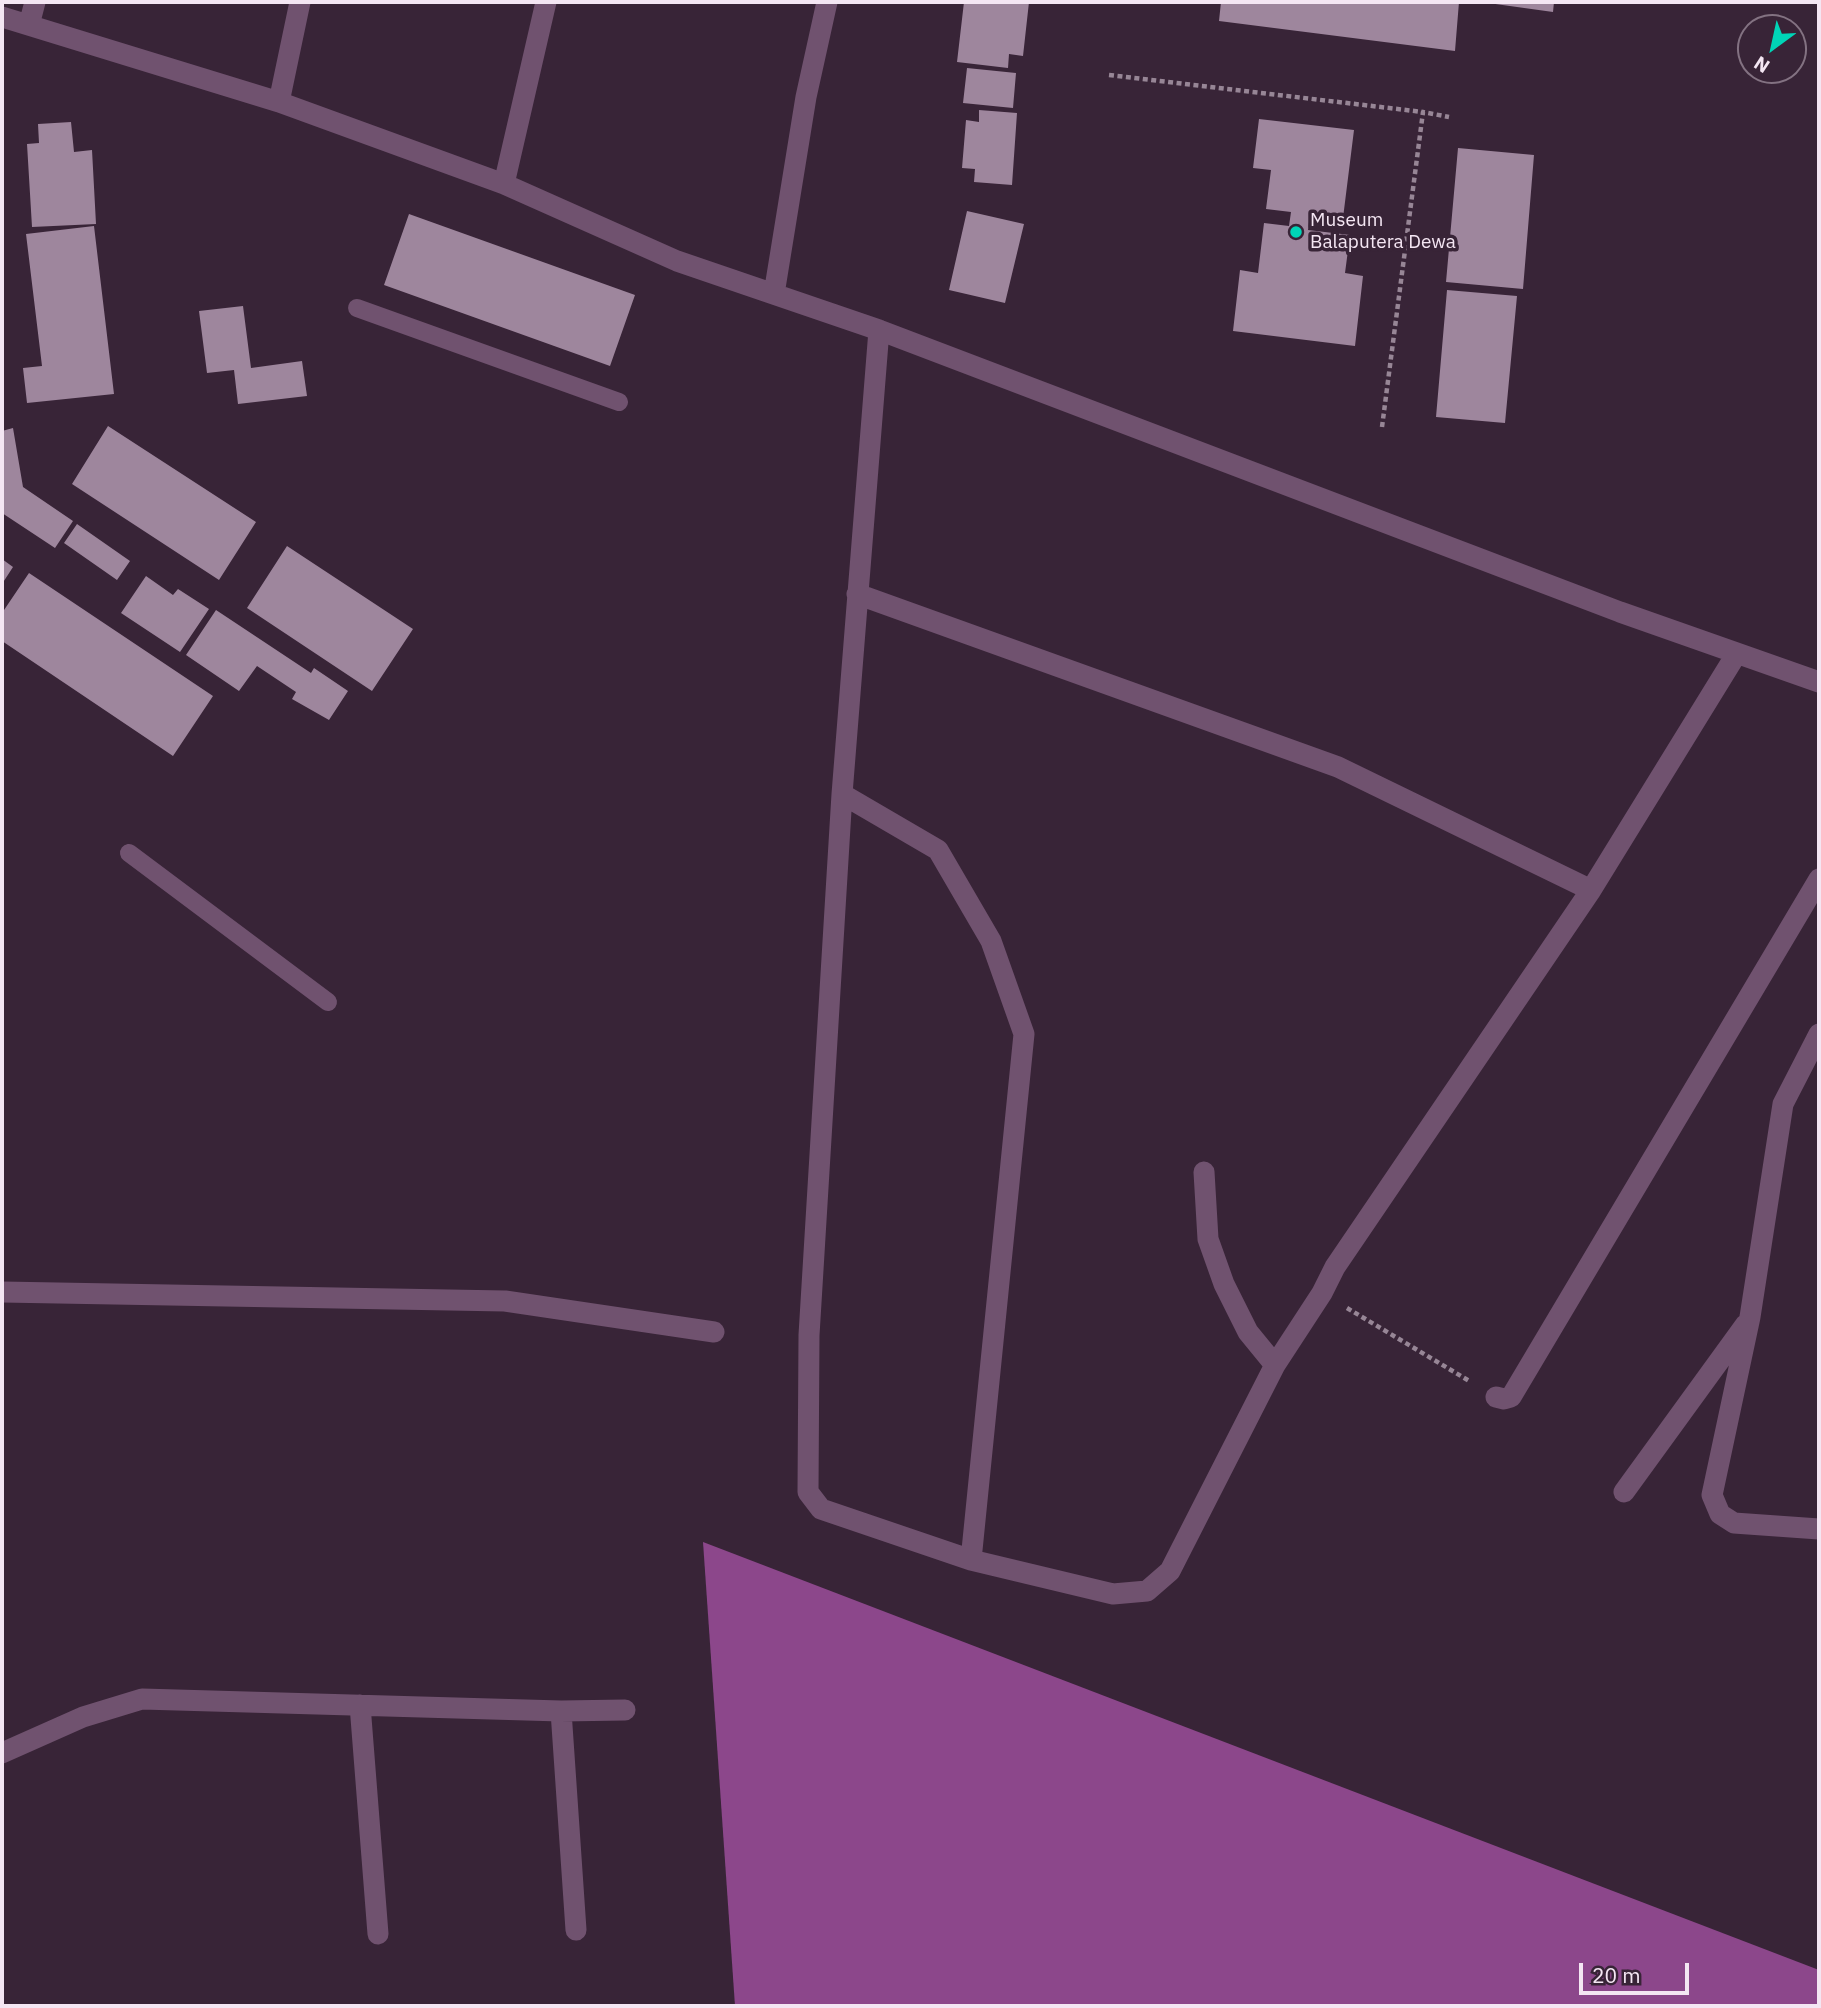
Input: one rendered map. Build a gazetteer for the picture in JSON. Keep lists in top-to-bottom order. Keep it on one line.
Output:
{"places":["Museum Balaputera Dewa"],"scale_bar":"20 m","north":"bottom left"}
